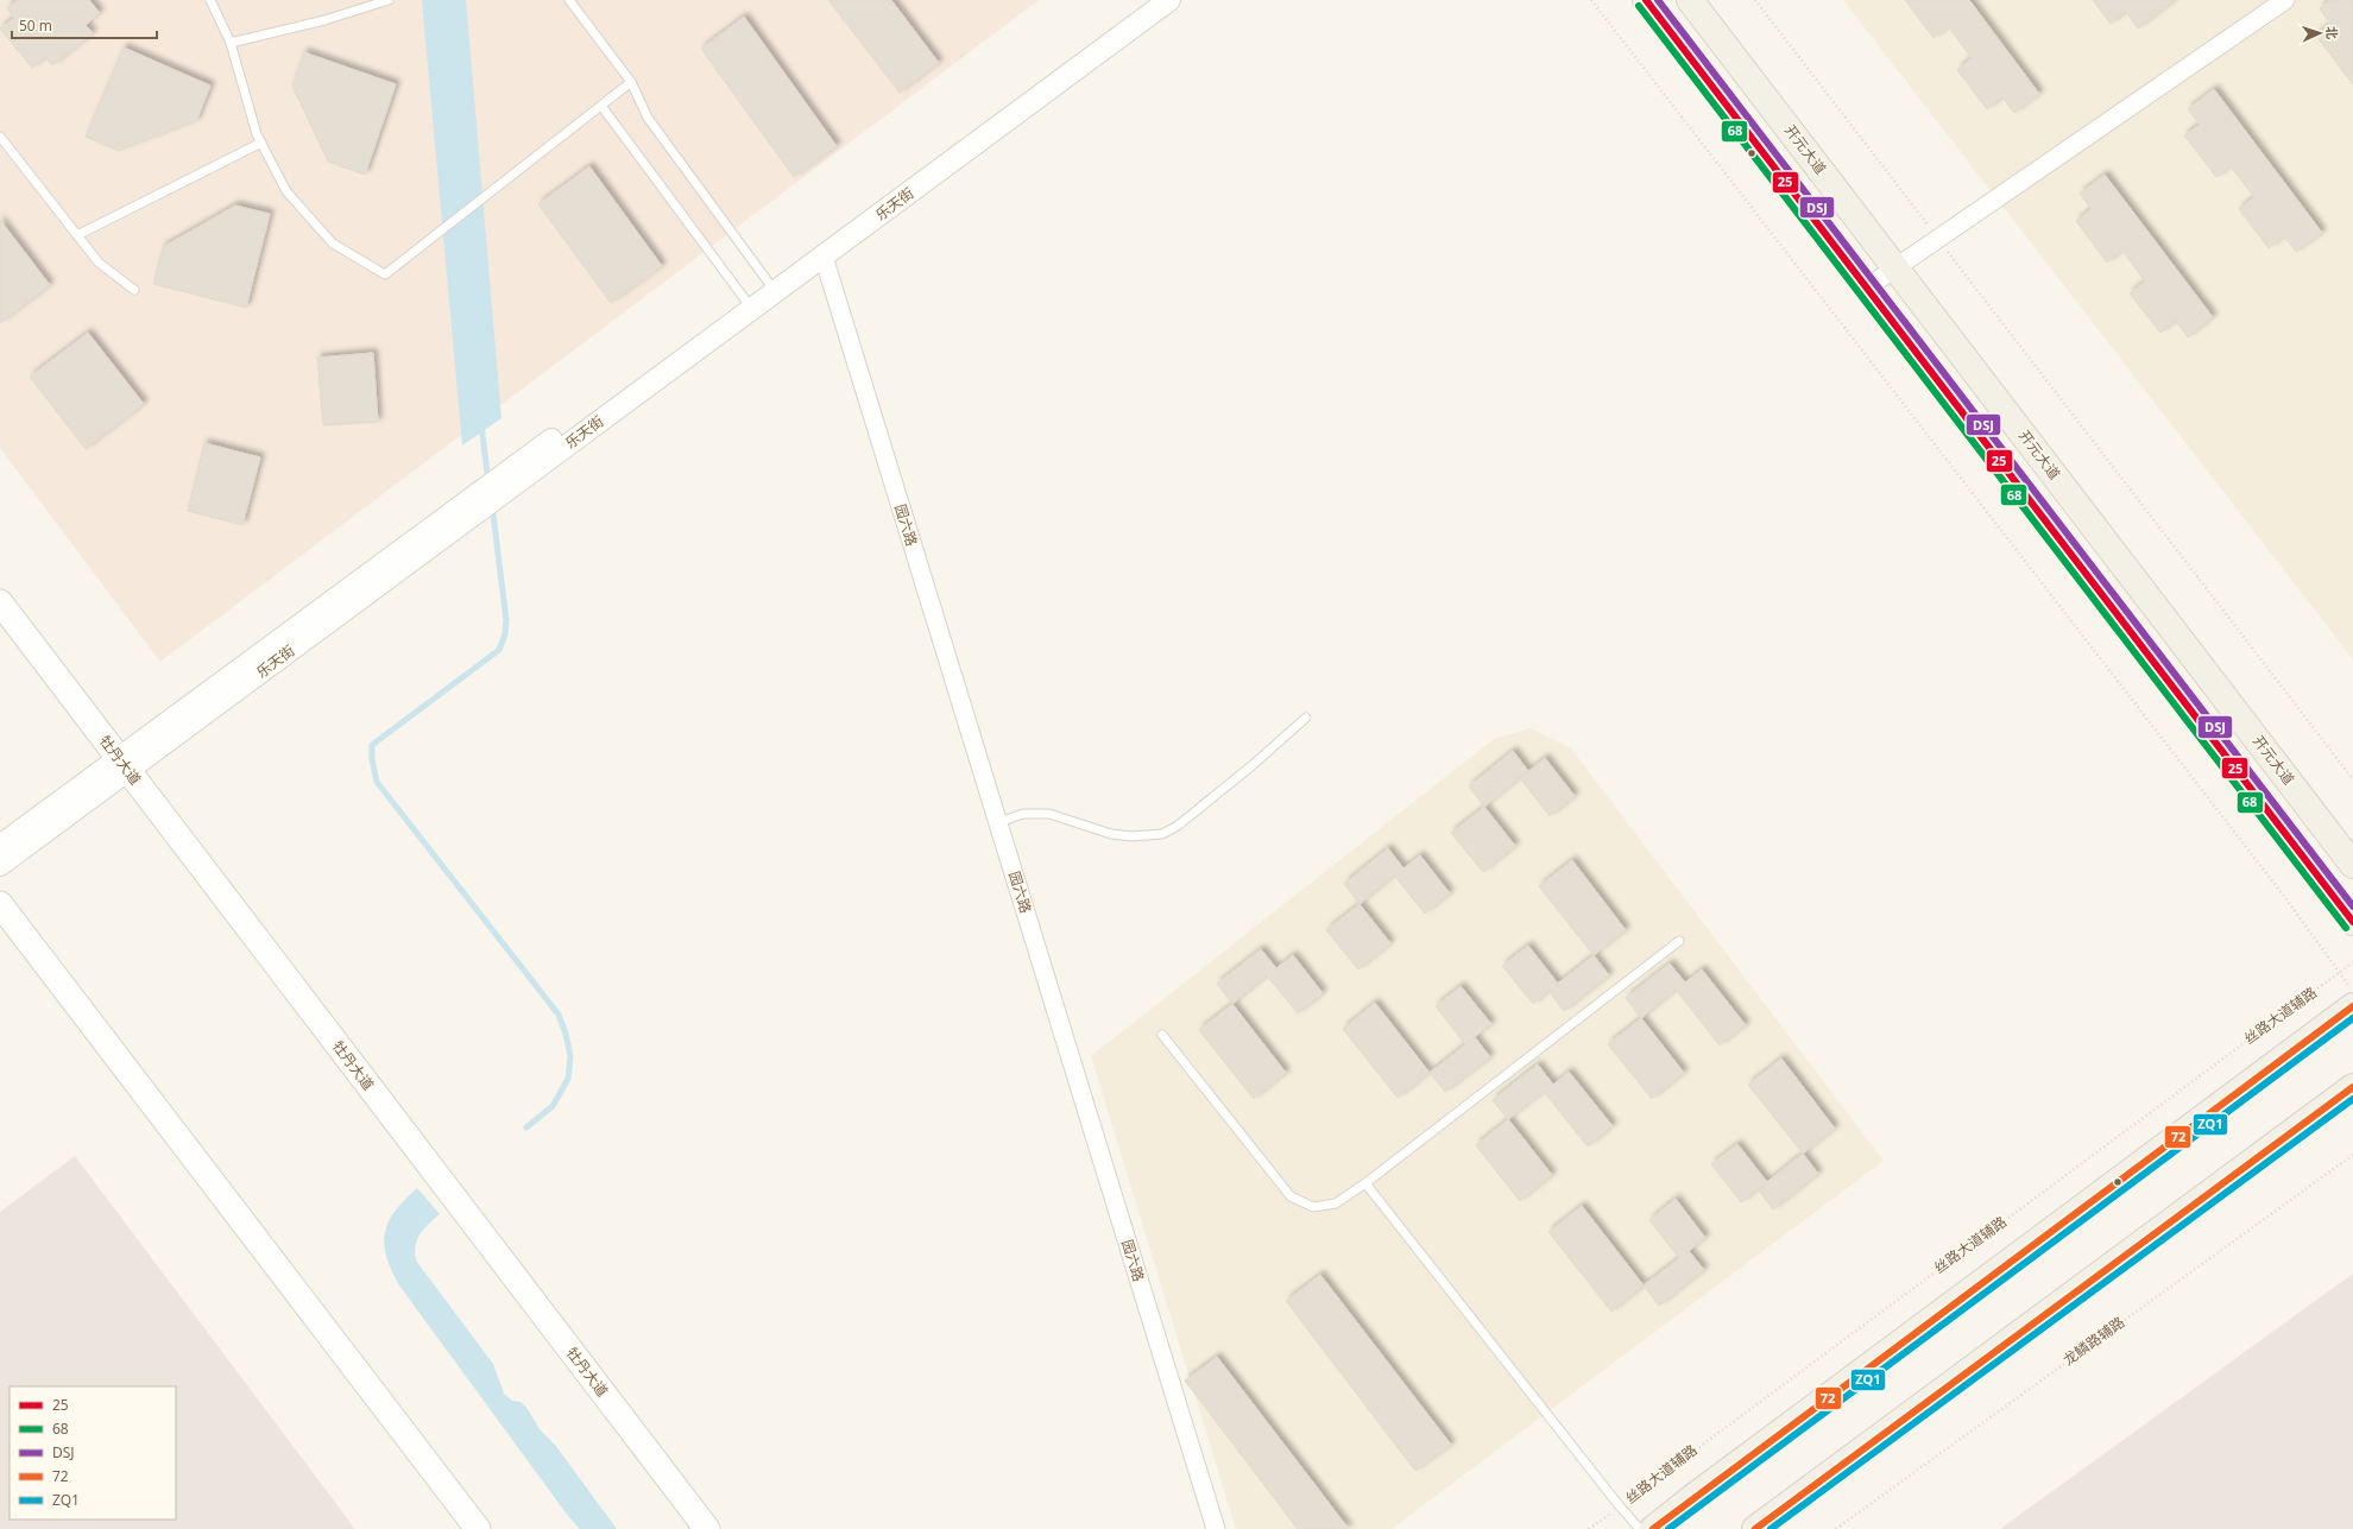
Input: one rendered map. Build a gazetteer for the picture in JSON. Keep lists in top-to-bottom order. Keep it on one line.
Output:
{"streets":{"main road":["开元大道","牡丹大道"],"street":["乐天街","园六路"],"path":["丝路大道辅路","龙鳞路辅路"]},"crossings":[["乐天街","园六路"],["乐天街","牡丹大道"]],"lines":["transit line 25","transit line DSJ","transit line 68","transit line 72","transit line ZQ1"],"legend":["25","68","DSJ","72","ZQ1"],"scale_bar":"50 m","north":"right"}
